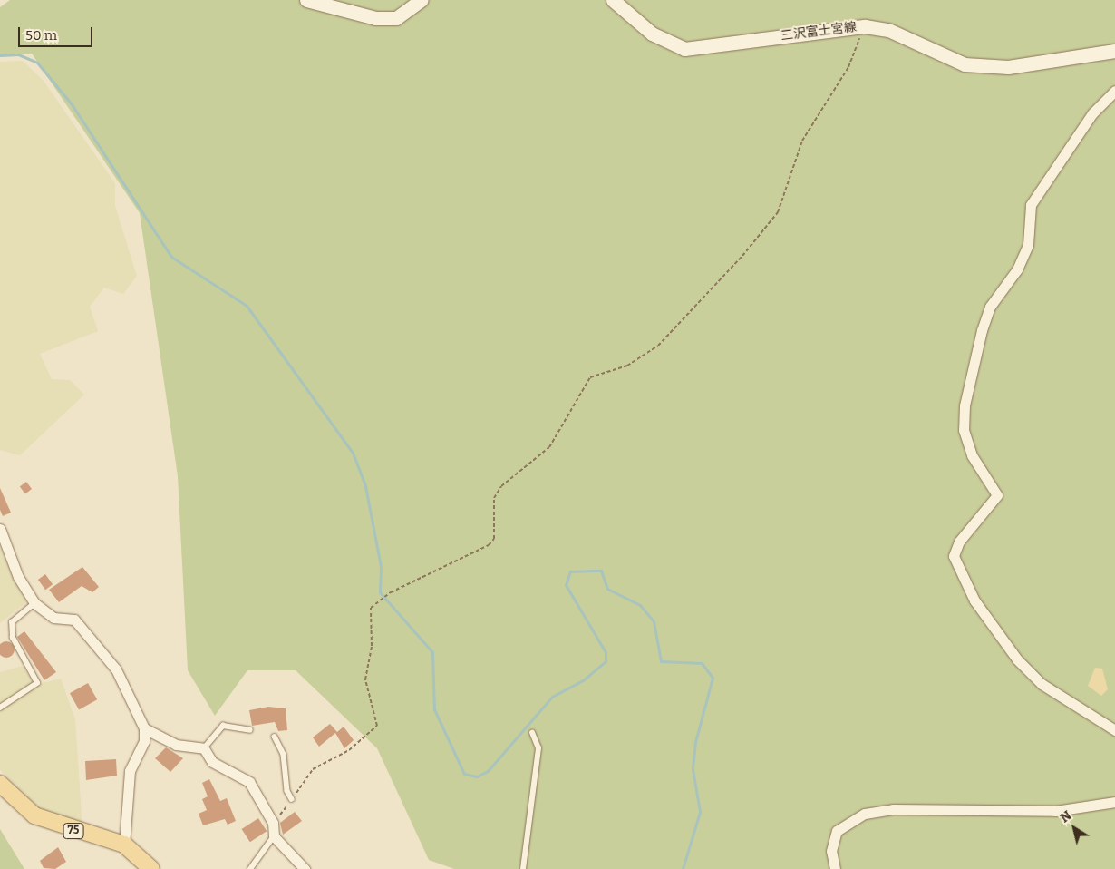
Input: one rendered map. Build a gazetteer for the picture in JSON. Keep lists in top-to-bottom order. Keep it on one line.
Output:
{"streets":{"main road":["三沢富士宮線","75"]},"scale_bar":"50 m","north":"top left"}
